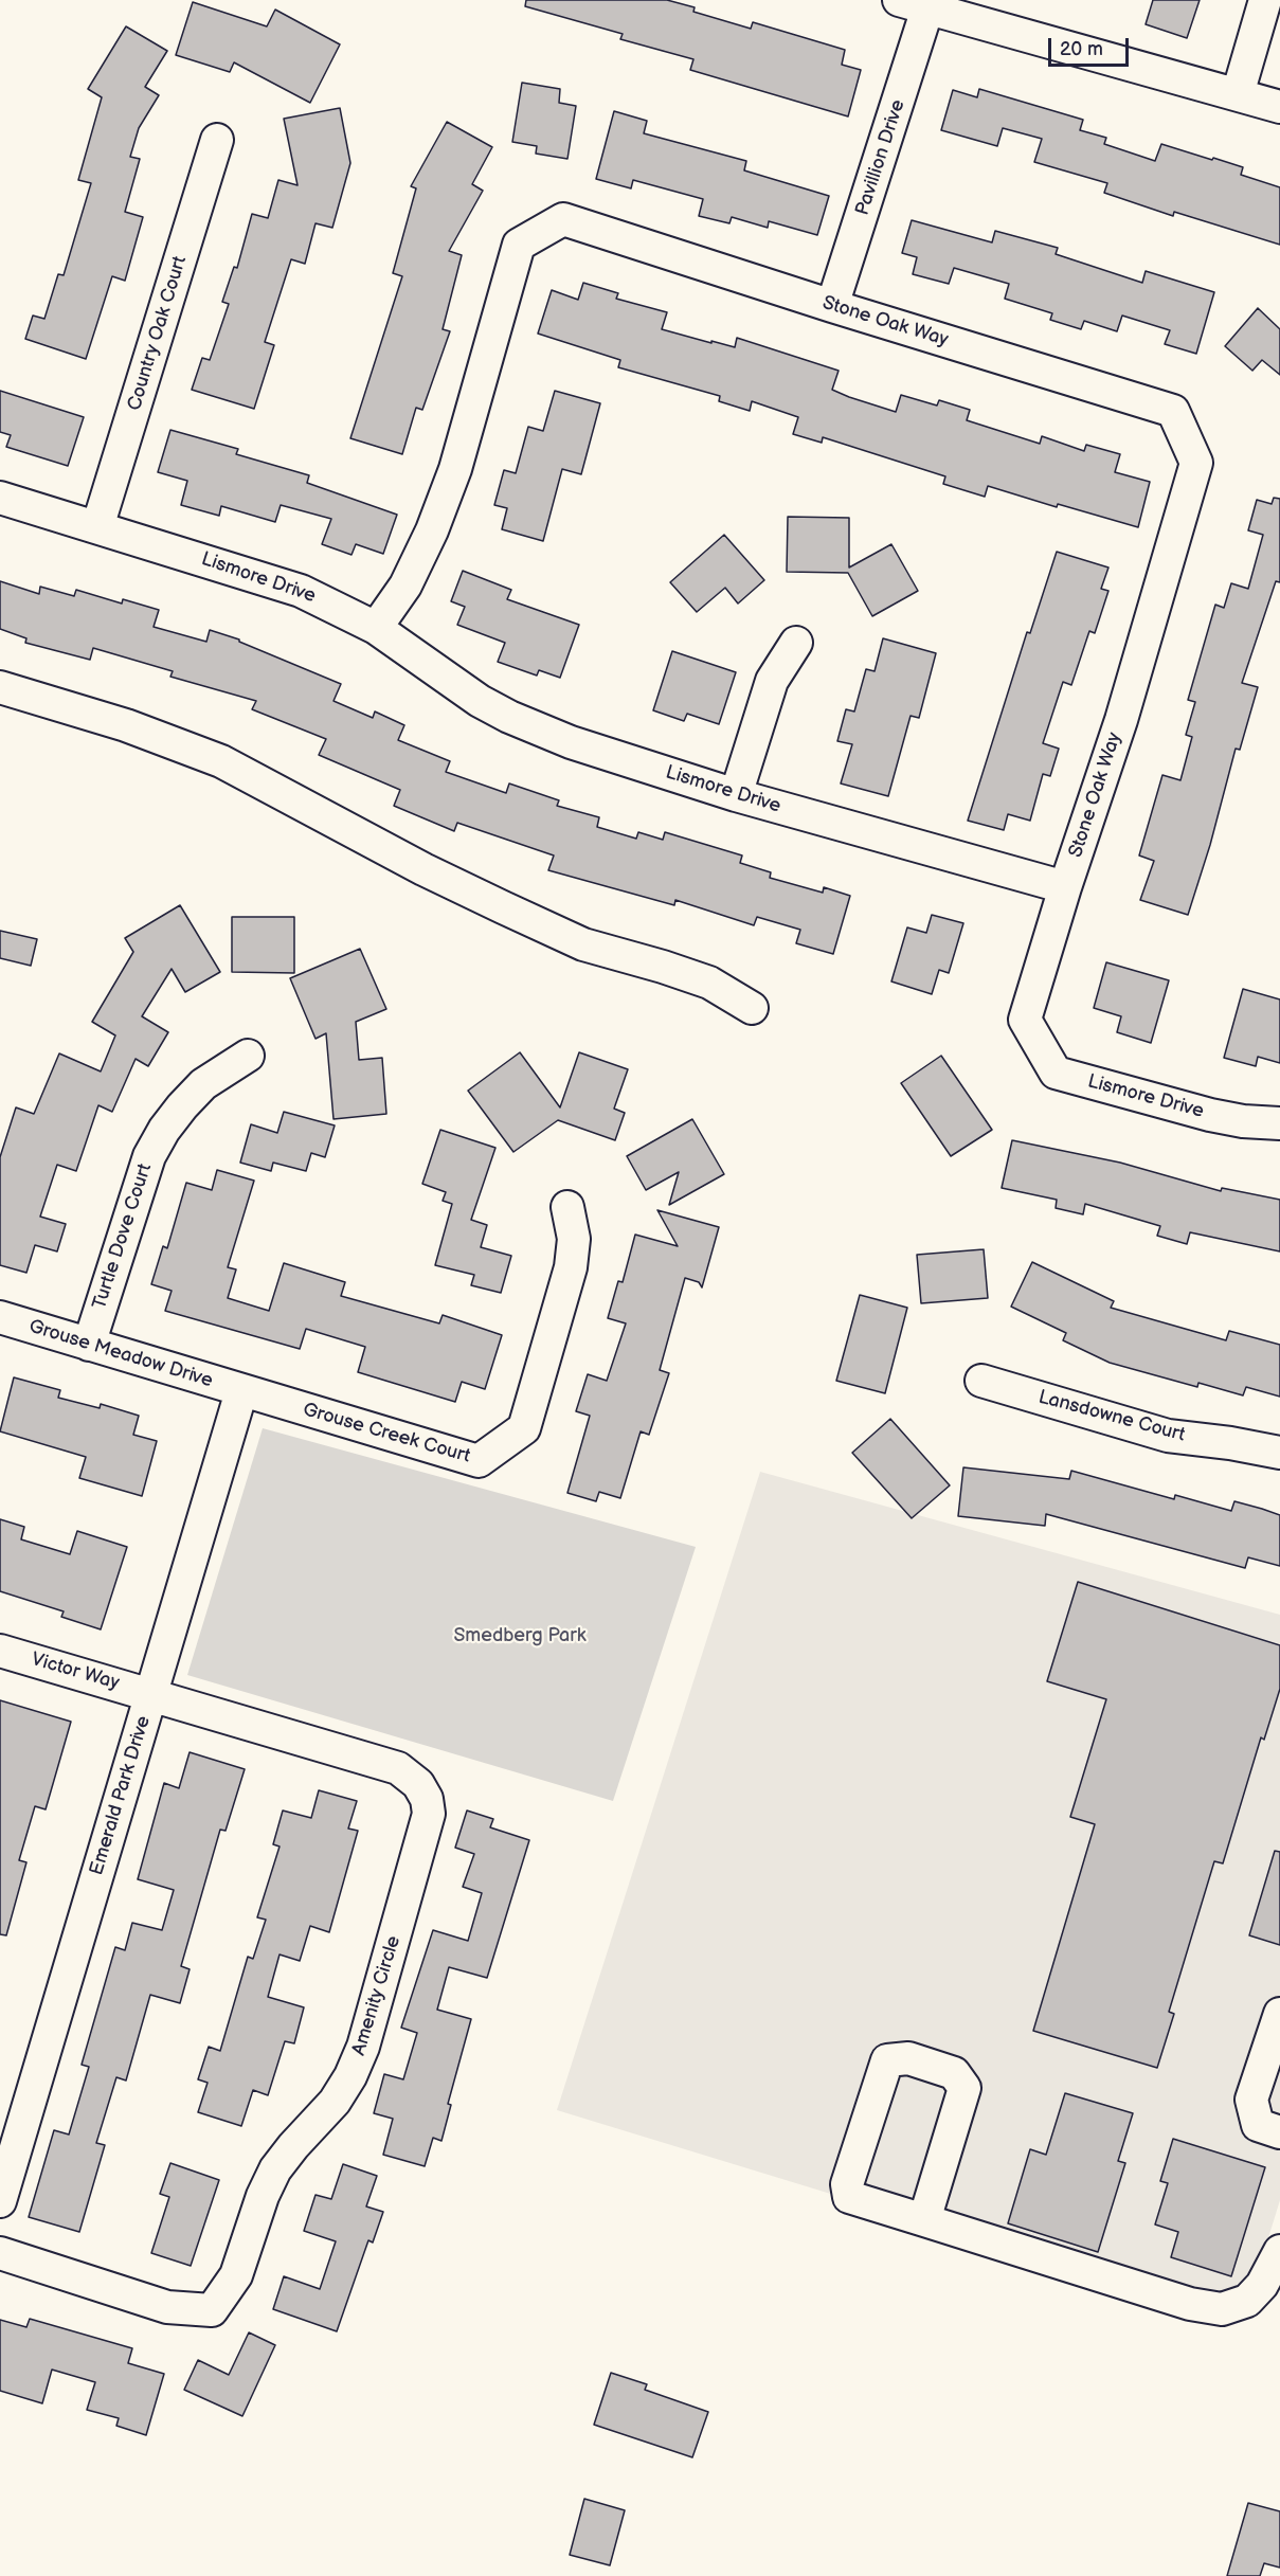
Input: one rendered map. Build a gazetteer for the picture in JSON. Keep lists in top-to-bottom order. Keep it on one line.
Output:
{"streets":{"street":["Pavillion Drive","Stone Oak Way","Country Oak Court","Lismore Drive","Turtle Dove Court","Grouse Meadow Drive","Lansdowne Court","Grouse Creek Court","Victor Way","Emerald Park Drive","Amenity Circle"]},"crossings":[["Pavillion Drive","Stone Oak Way"],["Stone Oak Way","Lismore Drive"],["Country Oak Court","Lismore Drive"],["Turtle Dove Court","Grouse Meadow Drive"],["Grouse Meadow Drive","Grouse Creek Court"],["Grouse Meadow Drive","Emerald Park Drive"],["Grouse Creek Court","Emerald Park Drive"],["Victor Way","Emerald Park Drive"],["Victor Way","Amenity Circle"],["Emerald Park Drive","Amenity Circle"]],"parks":["Smedberg Park"],"scale_bar":"20 m"}
